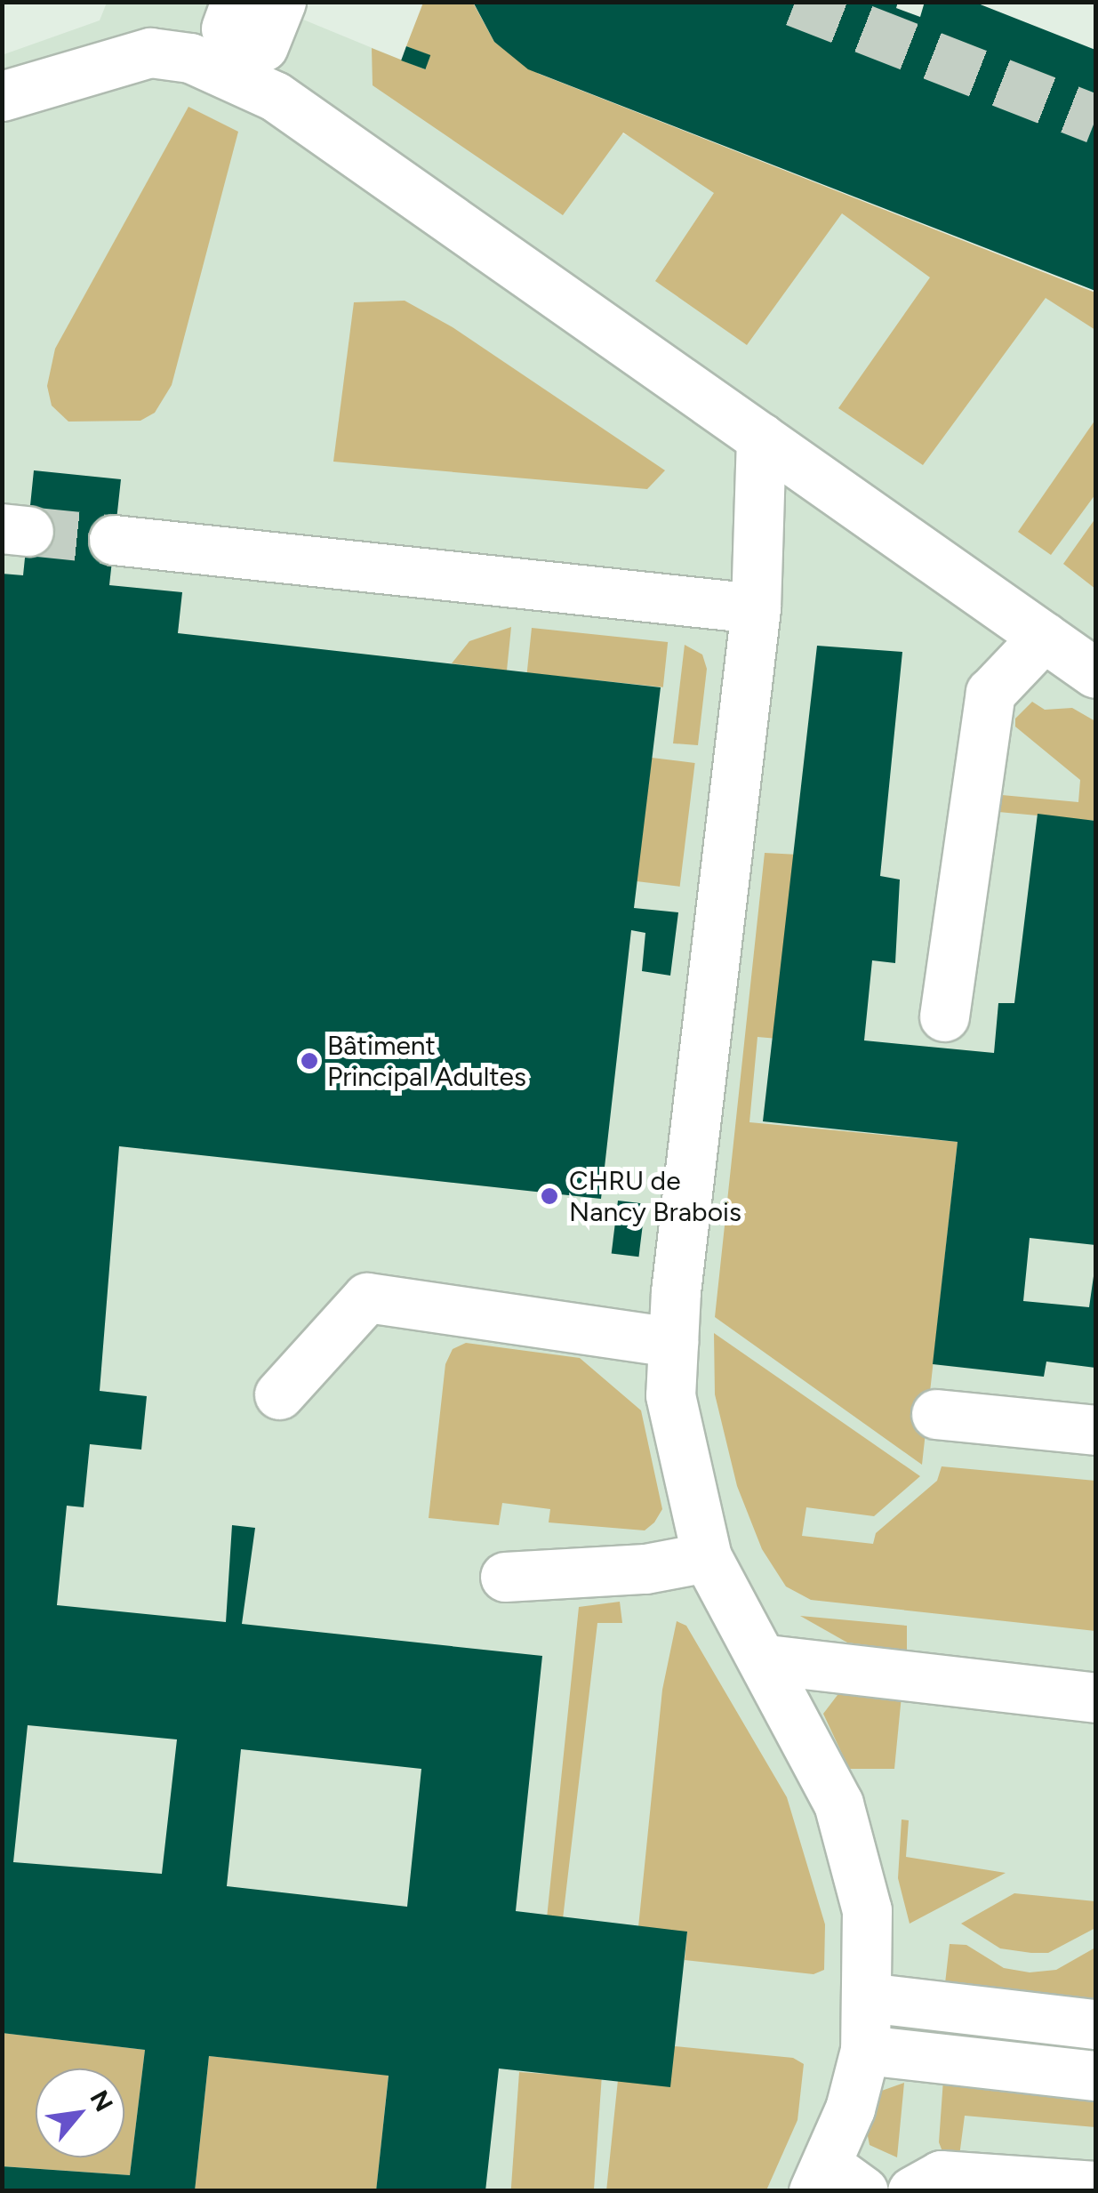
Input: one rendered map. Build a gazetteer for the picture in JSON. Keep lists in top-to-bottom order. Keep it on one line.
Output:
{"places":["Bâtiment Principal Adultes","CHRU de Nancy Brabois"],"north":"top right"}
